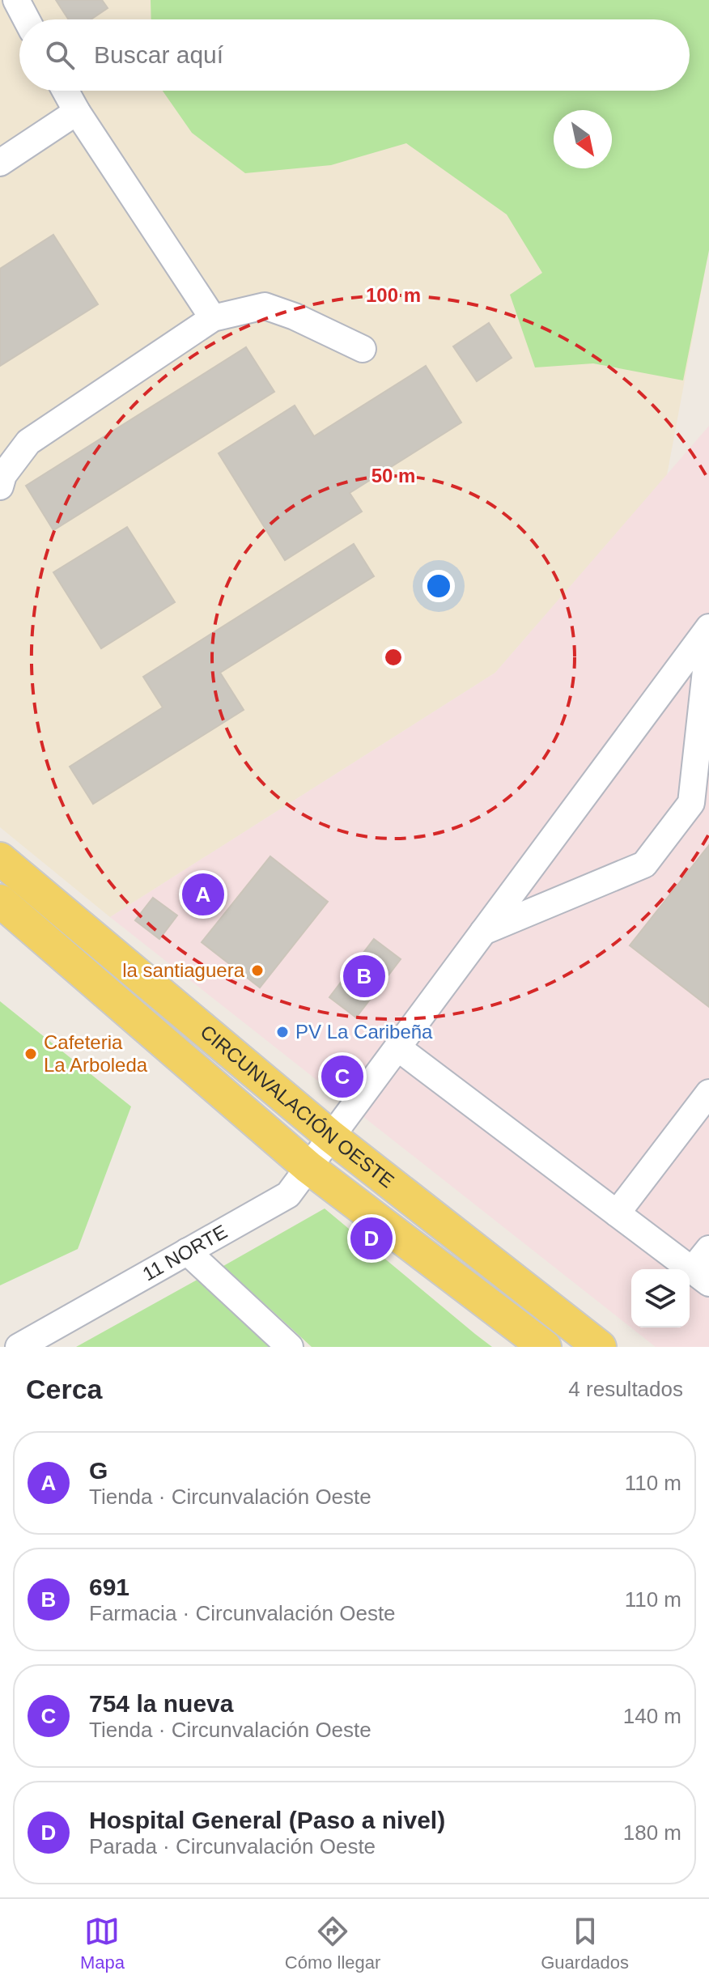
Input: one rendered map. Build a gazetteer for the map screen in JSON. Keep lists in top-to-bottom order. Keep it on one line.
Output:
{"streets":{"main road":["CIRCUNVALACIÓN OESTE"],"street":["11 NORTE"]},"crossings":[["CIRCUNVALACIÓN OESTE","11 NORTE"]],"places":["la santiaguera","PV La Caribeña","Cafeteria La Arboleda"],"north":"bottom right","page":{"search":"Buscar aquí","pins":["A","B","C","D"],"heading":["Cerca","4 resultados"],"list":[{"mark":"A","name":"G","note":"Tienda · Circunvalación Oeste","value":"110 m"},{"mark":"B","name":"691","note":"Farmacia · Circunvalación Oeste","value":"110 m"},{"mark":"C","name":"754 la nueva","note":"Tienda · Circunvalación Oeste","value":"140 m"},{"mark":"D","name":"Hospital General (Paso a nivel)","note":"Parada · Circunvalación Oeste","value":"180 m"}],"nav":["Mapa","Cómo llegar","Guardados"]},"rings":["100 m","50 m"]}
